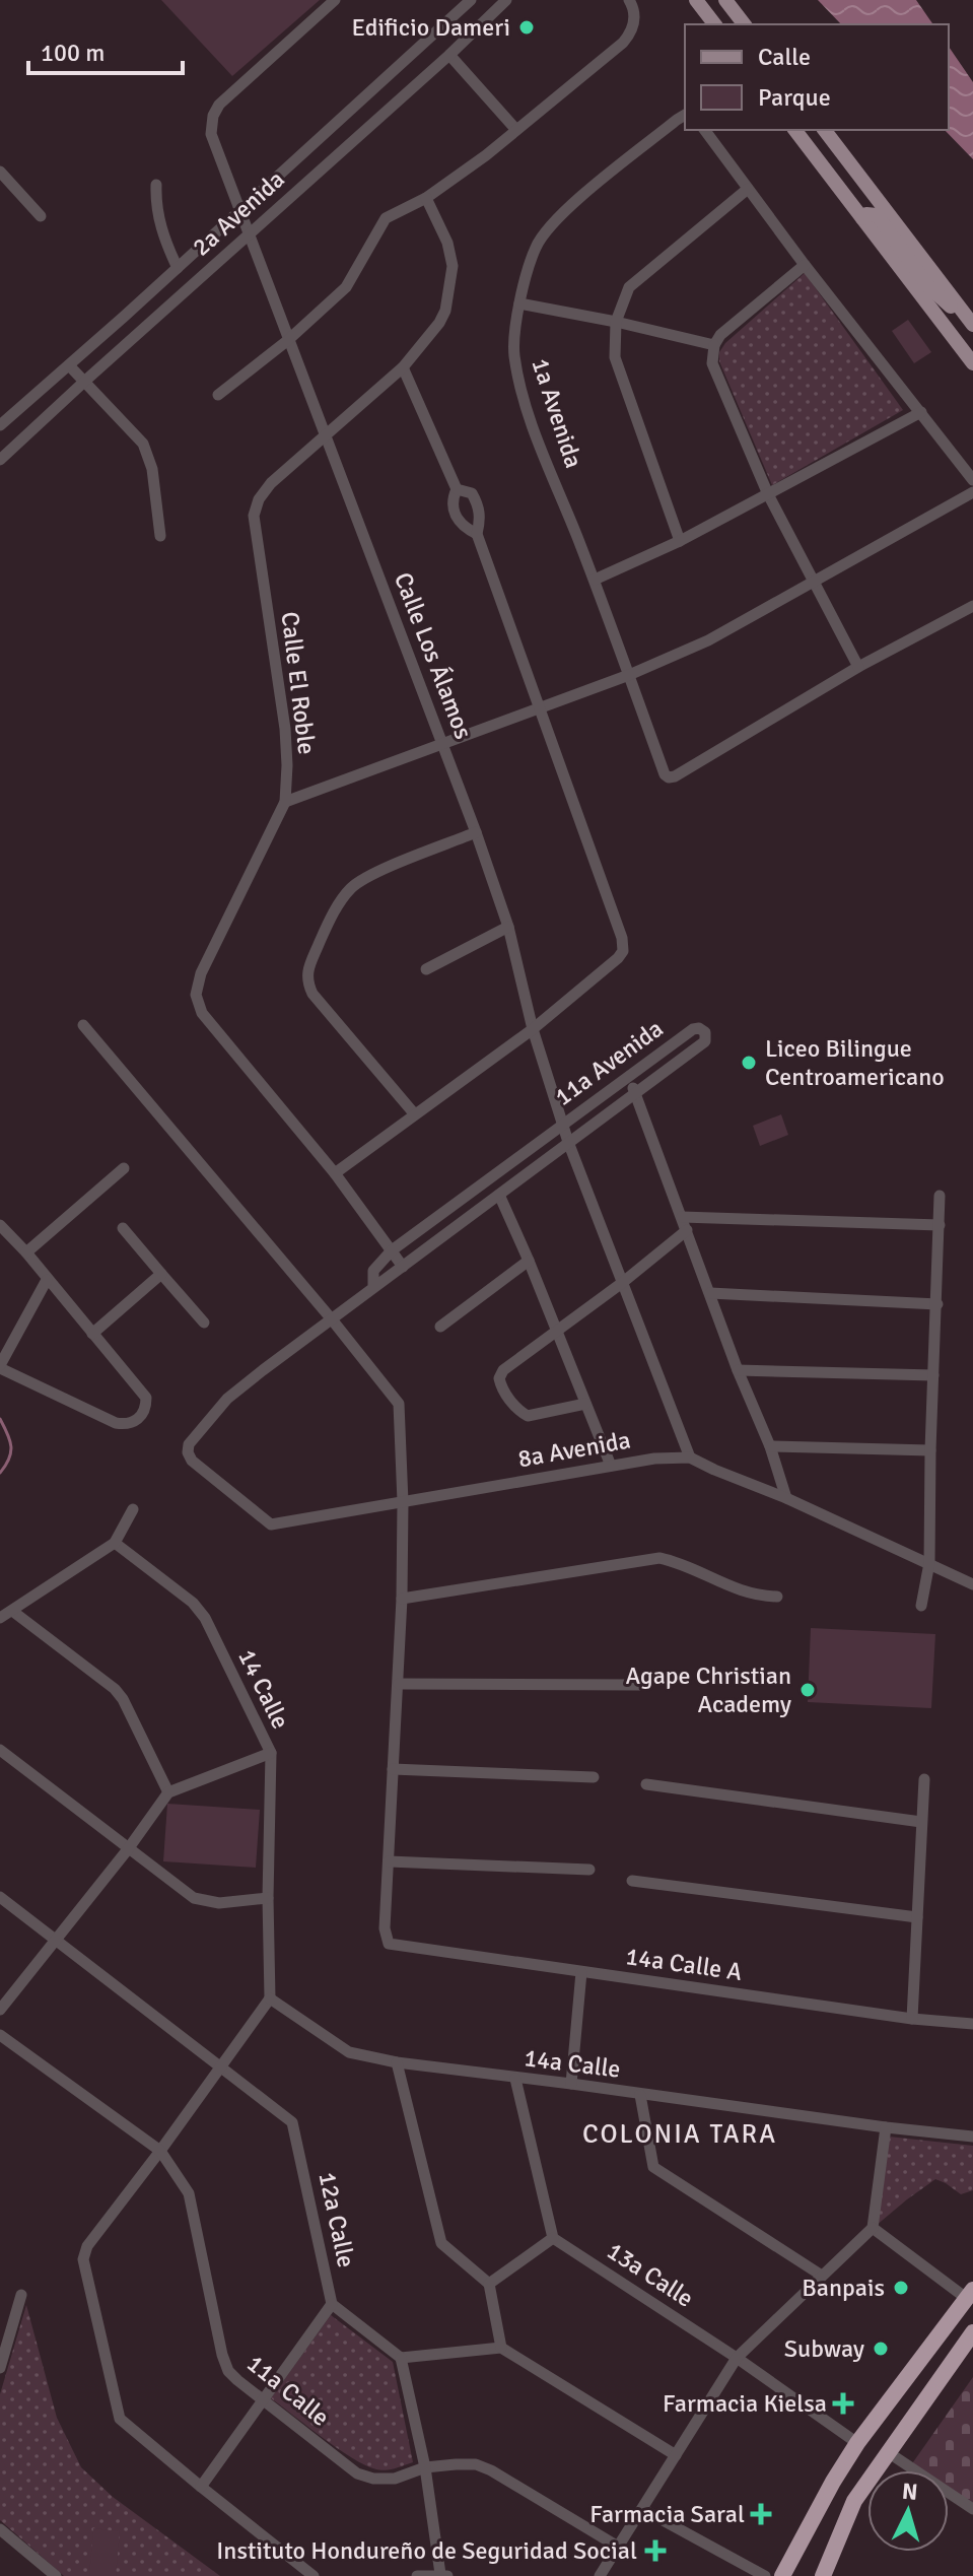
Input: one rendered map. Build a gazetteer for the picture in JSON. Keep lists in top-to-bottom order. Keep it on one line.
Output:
{"streets":{"street":["2a Avenida","1a Avenida","Calle Los Álamos","Calle El Roble","11a Avenida","8a Avenida","14 Calle","14a Calle A","14a Calle","12a Calle","13a Calle","11a Calle"]},"crossings":[["2a Avenida","Calle Los Álamos"],["Calle Los Álamos","Calle El Roble"],["Calle Los Álamos","11a Avenida"],["Calle Los Álamos","8a Avenida"],["Calle El Roble","11a Avenida"],["11a Avenida","8a Avenida"],["14 Calle","14a Calle"]],"districts":["COLONIA TARA"],"places":{"other":["Edificio Dameri","Liceo Bilingue Centroamericano","Agape Christian Academy","Banpais","Subway"],"health":["Farmacia Kielsa","Farmacia Saral","Instituto Hondureño de Seguridad Social"]},"legend":["Calle","Parque"],"scale_bar":"100 m","north":"top"}
